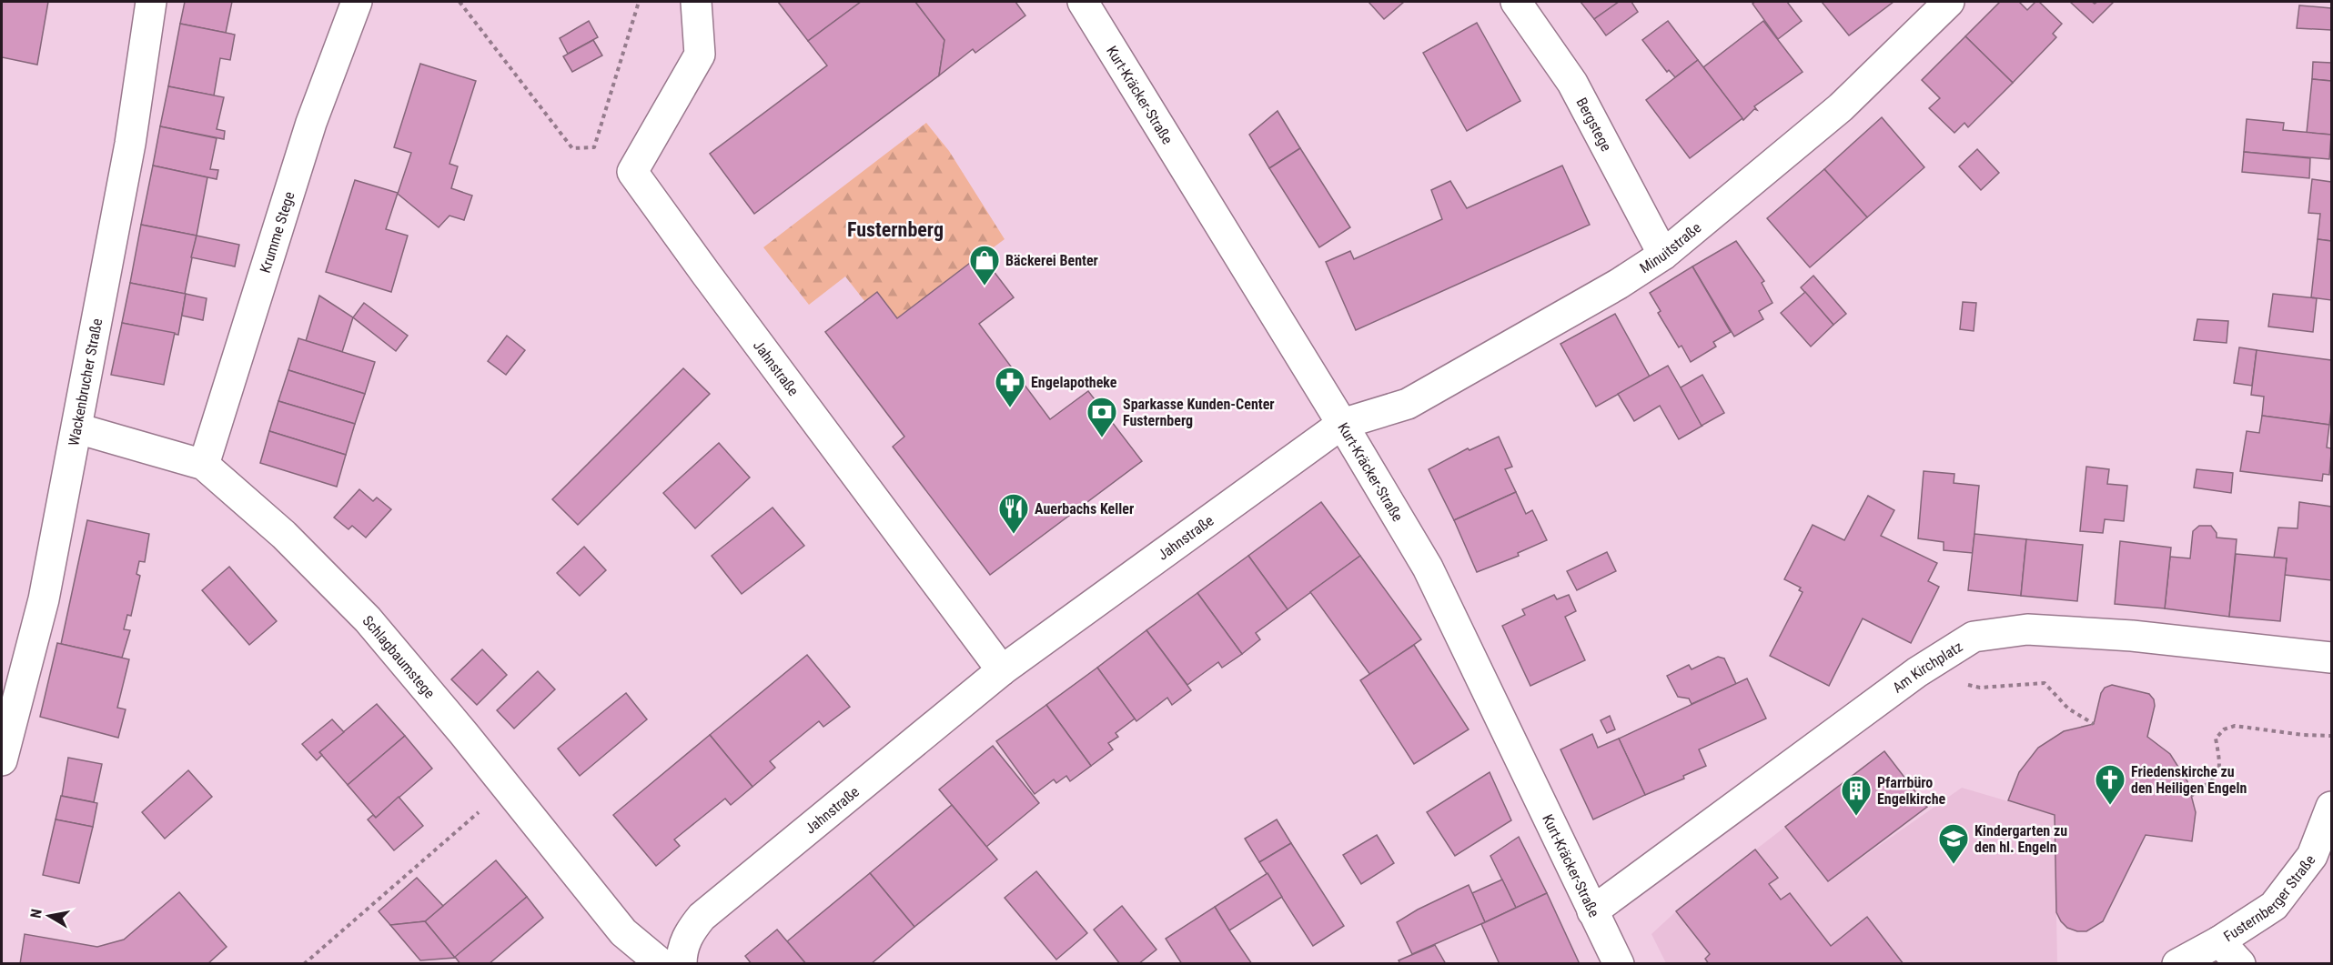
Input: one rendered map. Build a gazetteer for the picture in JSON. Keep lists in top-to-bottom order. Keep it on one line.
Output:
{"streets":{"street":["Kurt-Kräcker-Straße","Bergstege","Krumme Stege","Minuitstraße","Jahnstraße","Wackenbrucher Straße","Schlagbaumstege","Am Kirchplatz","Fusternberger Straße"]},"crossings":[["Kurt-Kräcker-Straße","Minuitstraße"],["Kurt-Kräcker-Straße","Jahnstraße"],["Kurt-Kräcker-Straße","Am Kirchplatz"],["Bergstege","Minuitstraße"],["Krumme Stege","Schlagbaumstege"],["Minuitstraße","Jahnstraße"],["Wackenbrucher Straße","Schlagbaumstege"]],"districts":["Fusternberg"],"places":{"shop":["Bäckerei Benter"],"pharmacy":["Engelapotheke"],"bank":["Sparkasse Kunden-Center Fusternberg"],"restaurant":["Auerbachs Keller"],"church":["Friedenskirche zu den Heiligen Engeln"],"building":["Pfarrbüro Engelkirche"],"school or university":["Kindergarten zu den hl. Engeln"]},"north":"left"}
